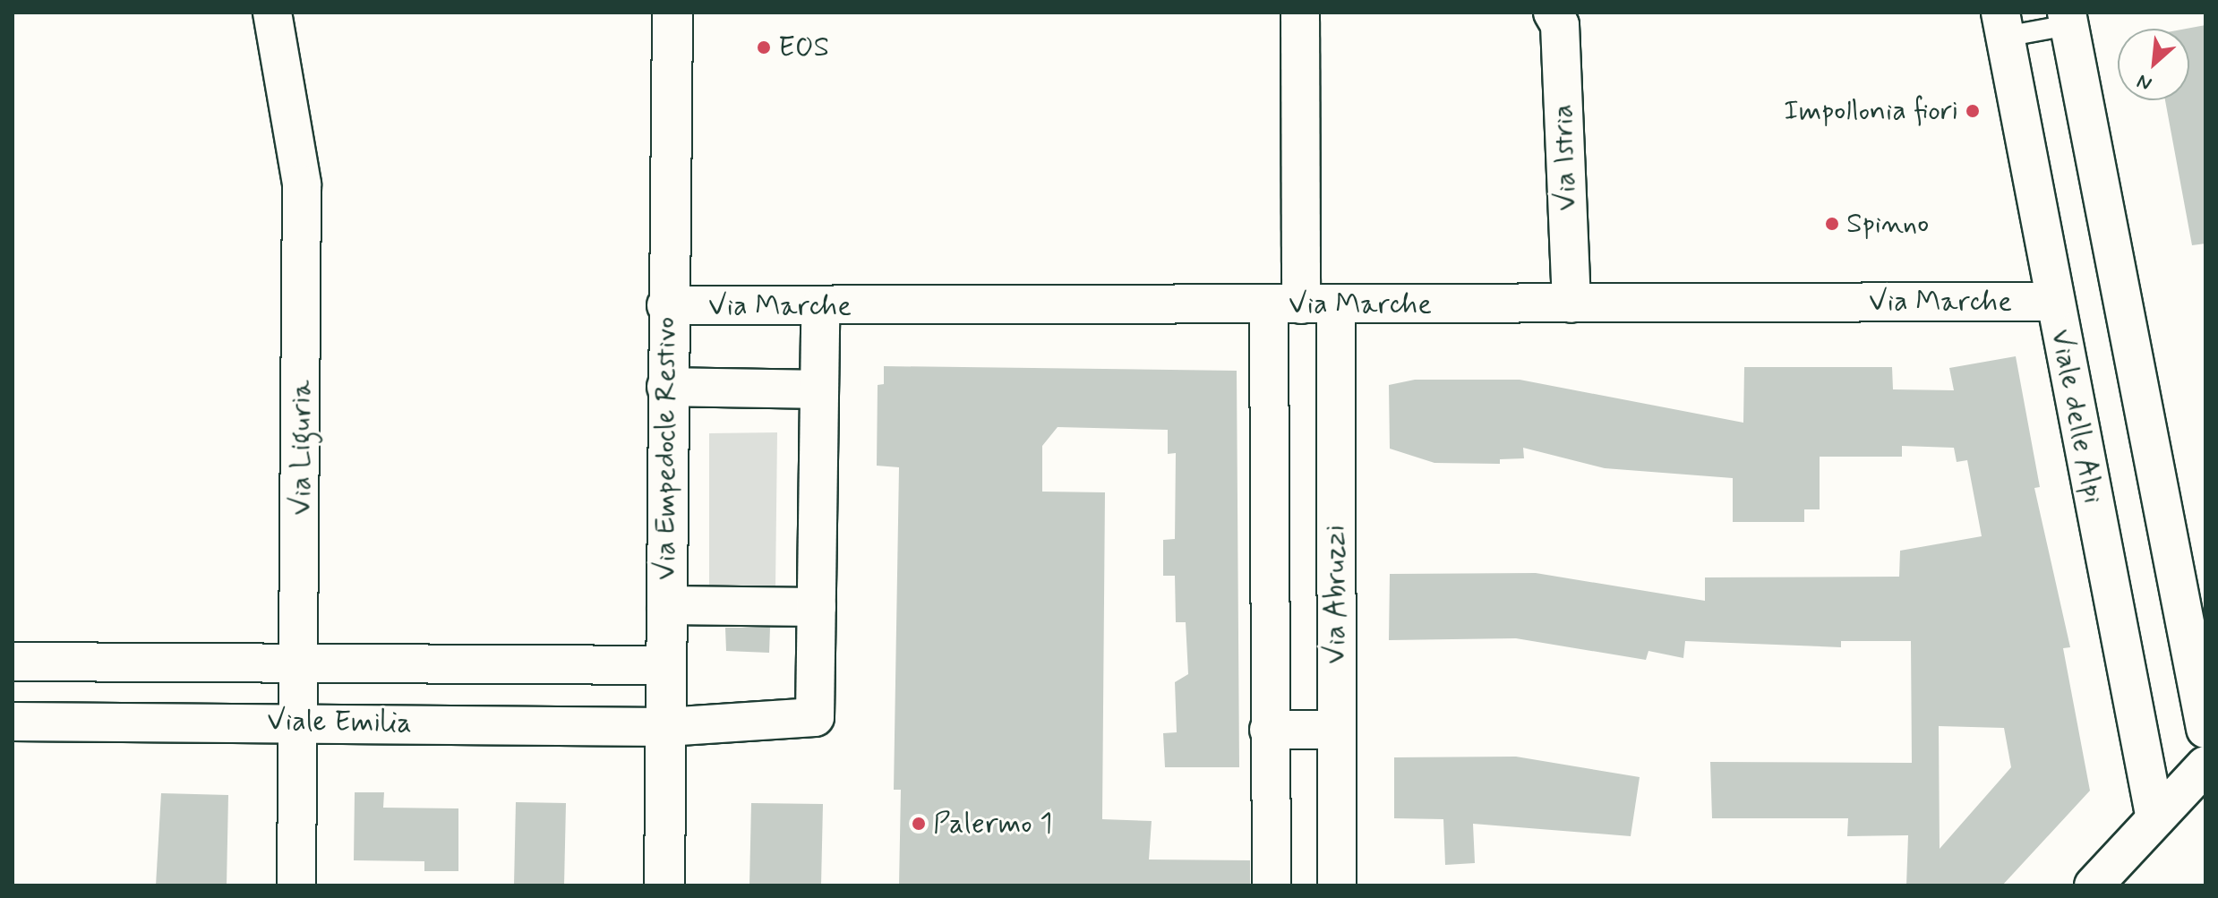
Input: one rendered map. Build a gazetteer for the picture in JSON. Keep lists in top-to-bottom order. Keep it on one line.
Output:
{"streets":{"street":["Via Istria","Via Marche","Viale delle Alpi","Via Liguria","Via Empedocle Restivo","Via Abruzzi","Viale Emilia"]},"crossings":[["Via Istria","Via Marche"],["Via Marche","Viale delle Alpi"],["Via Marche","Via Empedocle Restivo"],["Via Marche","Via Abruzzi"],["Via Liguria","Viale Emilia"],["Via Empedocle Restivo","Viale Emilia"]],"places":["EOS","Impollonia fiori","Spinno","Palermo 1"],"north":"bottom left"}
